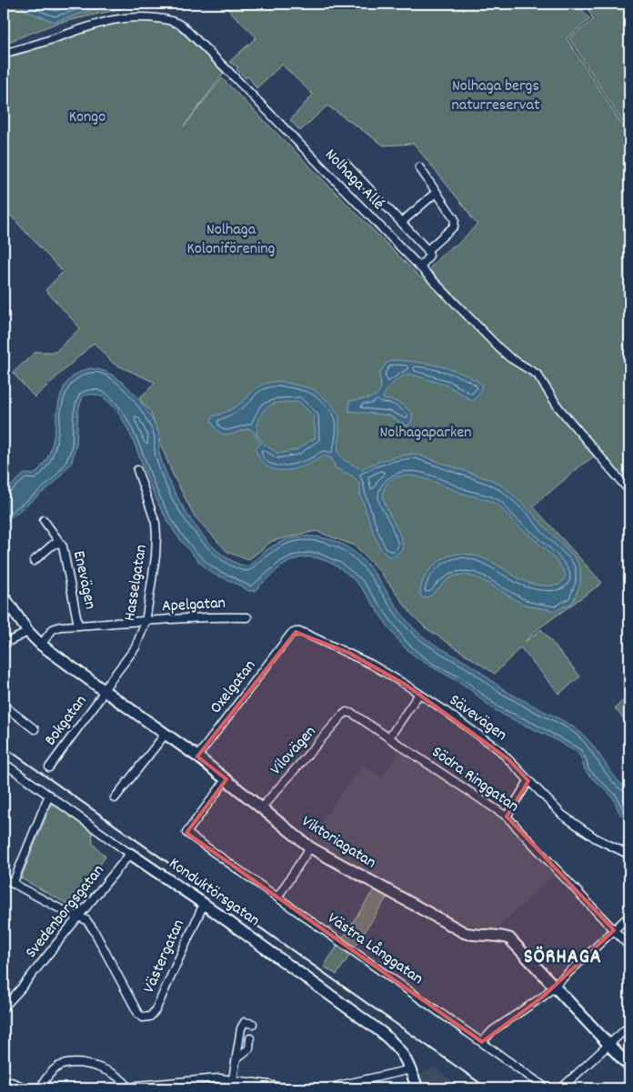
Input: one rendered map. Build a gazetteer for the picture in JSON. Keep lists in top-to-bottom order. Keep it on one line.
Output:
{"streets":{"street":["Nolhaga Allé","Enevägen","Hasselgatan","Apelgatan","Oxelgatan","Sävevägen","Bokgatan","Vilovägen","Södra Ringgatan","Viktoriagatan","Konduktörsgatan","Svedenborgsgatan","Västra Långgatan","Västergatan"]},"crossings":[["Enevägen","Apelgatan"],["Hasselgatan","Apelgatan"],["Hasselgatan","Bokgatan"],["Hasselgatan","Viktoriagatan"],["Apelgatan","Viktoriagatan"],["Oxelgatan","Sävevägen"],["Oxelgatan","Viktoriagatan"],["Bokgatan","Viktoriagatan"],["Vilovägen","Södra Ringgatan"],["Vilovägen","Viktoriagatan"],["Viktoriagatan","Västra Långgatan"],["Konduktörsgatan","Svedenborgsgatan"],["Konduktörsgatan","Västergatan"],["Svedenborgsgatan","Västergatan"]],"districts":["SÖRHAGA"],"parks":["Nolhaga bergs naturreservat","Kongo","Nolhaga Koloniförening","Nolhagaparken"]}
